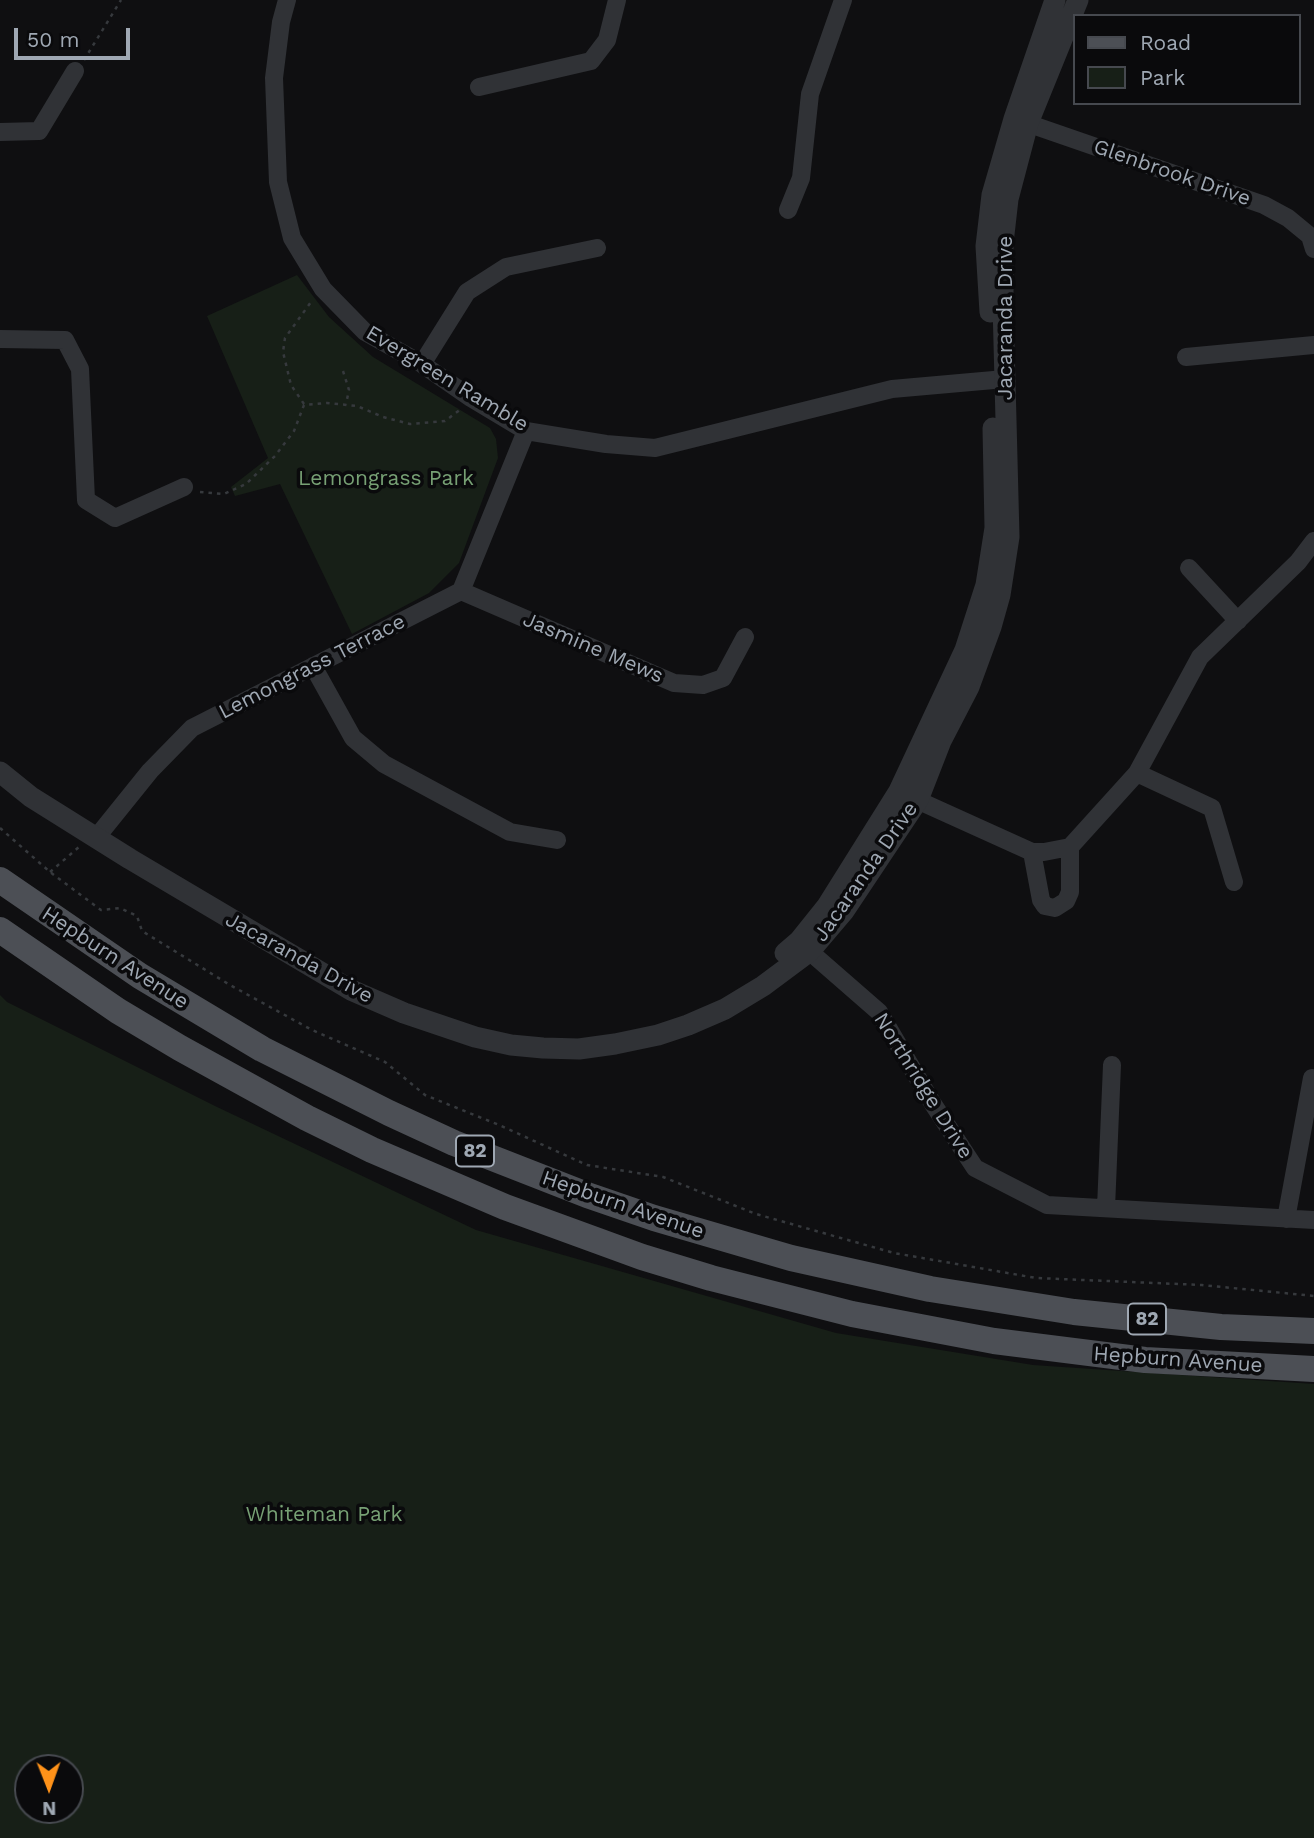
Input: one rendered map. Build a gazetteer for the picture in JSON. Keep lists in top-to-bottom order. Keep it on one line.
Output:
{"streets":{"main road":["Hepburn Avenue","82"],"street":["Glenbrook Drive","Jacaranda Drive","Evergreen Ramble","Jasmine Mews","Lemongrass Terrace","Northridge Drive"]},"crossings":[["Glenbrook Drive","Jacaranda Drive"],["Jacaranda Drive","Evergreen Ramble"],["Jacaranda Drive","Lemongrass Terrace"],["Jacaranda Drive","Northridge Drive"],["Jasmine Mews","Lemongrass Terrace"]],"parks":["Lemongrass Park","Whiteman Park"],"legend":["Road","Park"],"scale_bar":"50 m","north":"bottom"}
